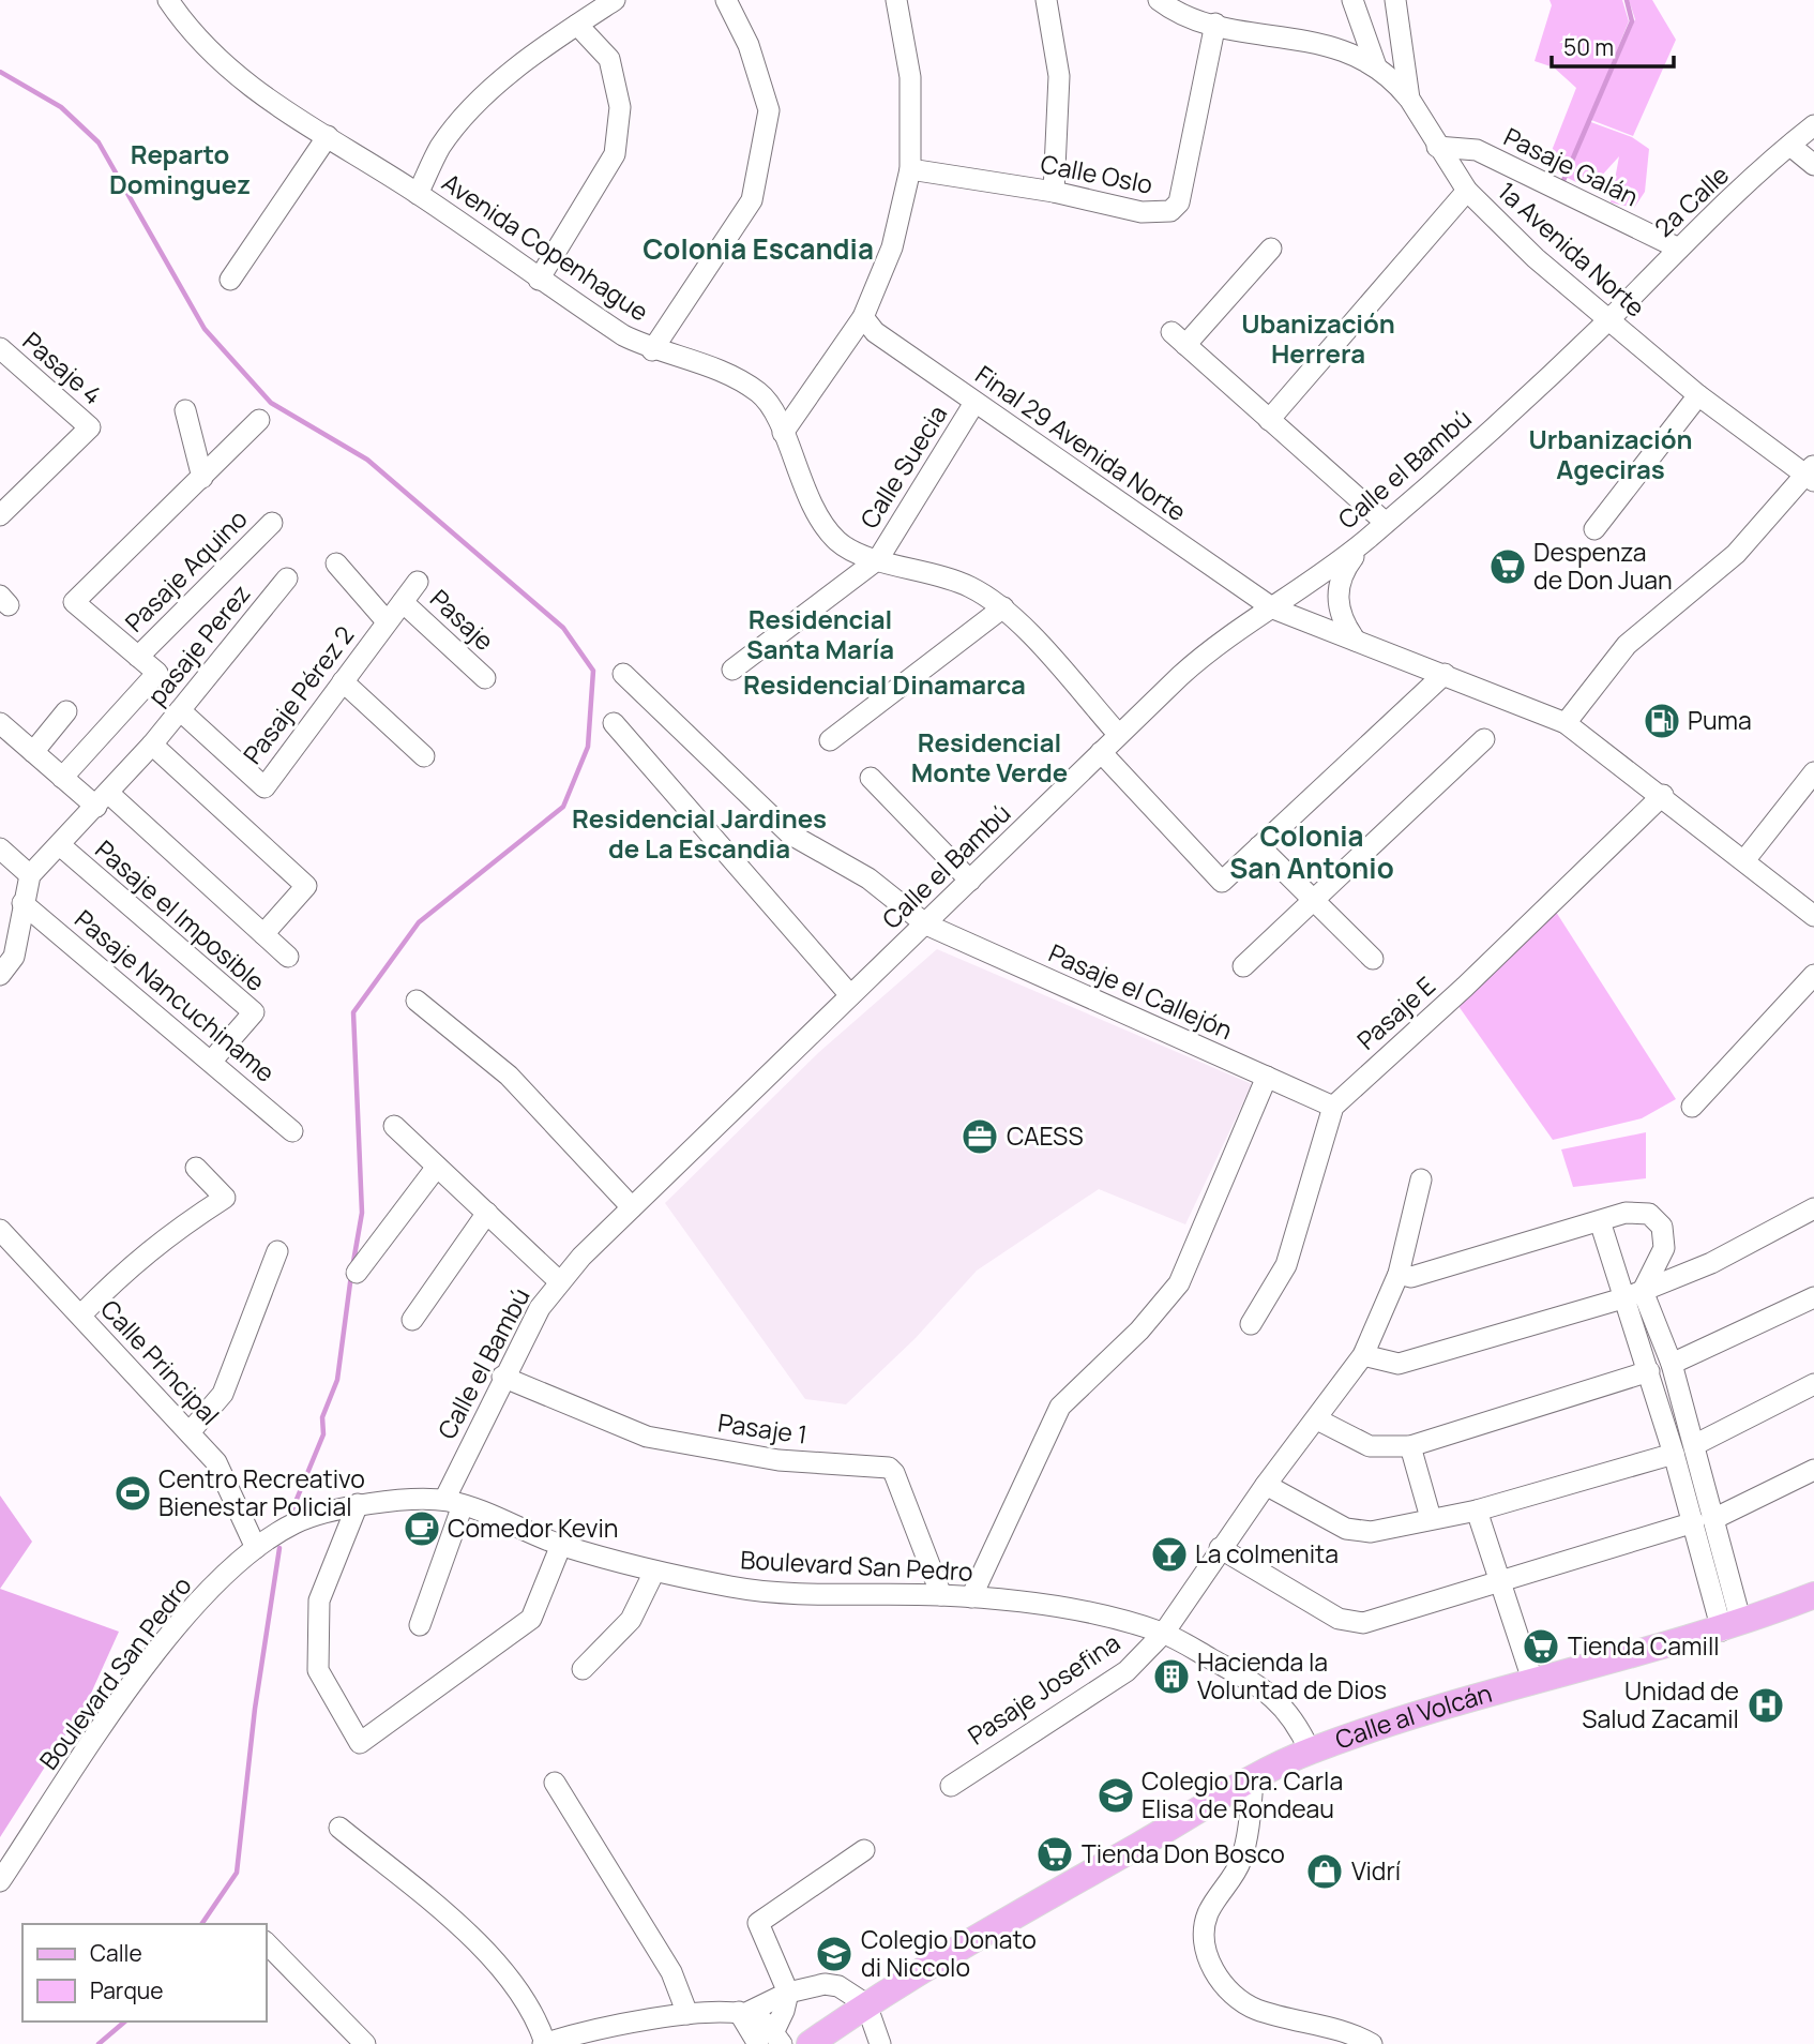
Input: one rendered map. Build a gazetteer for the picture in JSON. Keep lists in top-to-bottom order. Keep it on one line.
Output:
{"streets":{"main road":["Calle al Volcán"],"street":["Pasaje Galán","Calle Oslo","2a Calle","Avenida Copenhague","1a Avenida Norte","Pasaje 4","Final 29 Avenida Norte","Calle Suecia","Calle el Bambú","Pasaje Aquino","Pasaje","pasaje Perez","Pasaje Pérez 2","Pasaje el Imposible","Pasaje el Callejón","Pasaje Nancuchiname","Pasaje E","Calle Principal","Pasaje 1","Boulevard San Pedro","Pasaje Josefina"]},"crossings":[["Pasaje Galán","2a Calle"],["Pasaje Galán","1a Avenida Norte"],["2a Calle","1a Avenida Norte"],["2a Calle","Calle el Bambú"],["Avenida Copenhague","Calle Suecia"],["Avenida Copenhague","Calle el Bambú"],["1a Avenida Norte","Calle el Bambú"],["Final 29 Avenida Norte","Calle Suecia"],["Final 29 Avenida Norte","Calle el Bambú"],["Final 29 Avenida Norte","Pasaje E"],["Calle el Bambú","Pasaje el Callejón"],["Calle el Bambú","Pasaje 1"],["Calle el Bambú","Boulevard San Pedro"],["Pasaje","Pasaje Pérez 2"],["pasaje Perez","Pasaje Pérez 2"],["pasaje Perez","Pasaje el Imposible"],["Pasaje el Imposible","Pasaje Nancuchiname"],["Pasaje el Callejón","Pasaje E"],["Calle Principal","Boulevard San Pedro"],["Pasaje 1","Boulevard San Pedro"],["Boulevard San Pedro","Pasaje Josefina"],["Boulevard San Pedro","Calle al Volcán"]],"districts":["Reparto Dominguez","Colonia Escandia","Ubanización Herrera","Urbanización Ageciras","Residencial Santa María","Residencial Dinamarca","Residencial Monte Verde","Residencial Jardines de La Escandia","Colonia San Antonio"],"places":{"supermarket":["Despenza de Don Juan","Tienda Camill","Tienda Don Bosco"],"fuel station":["Puma"],"office":["CAESS"],"sports":["Centro Recreativo Bienestar Policial"],"cafe":["Comedor Kevin"],"bar":["La colmenita"],"building":["Hacienda la Voluntad de Dios"],"hospital":["Unidad de Salud Zacamil"],"school or university":["Colegio Dra. Carla Elisa de Rondeau","Colegio Donato di Niccolo"],"shop":["Vidrí"]},"legend":["Calle","Parque"],"scale_bar":"50 m"}
